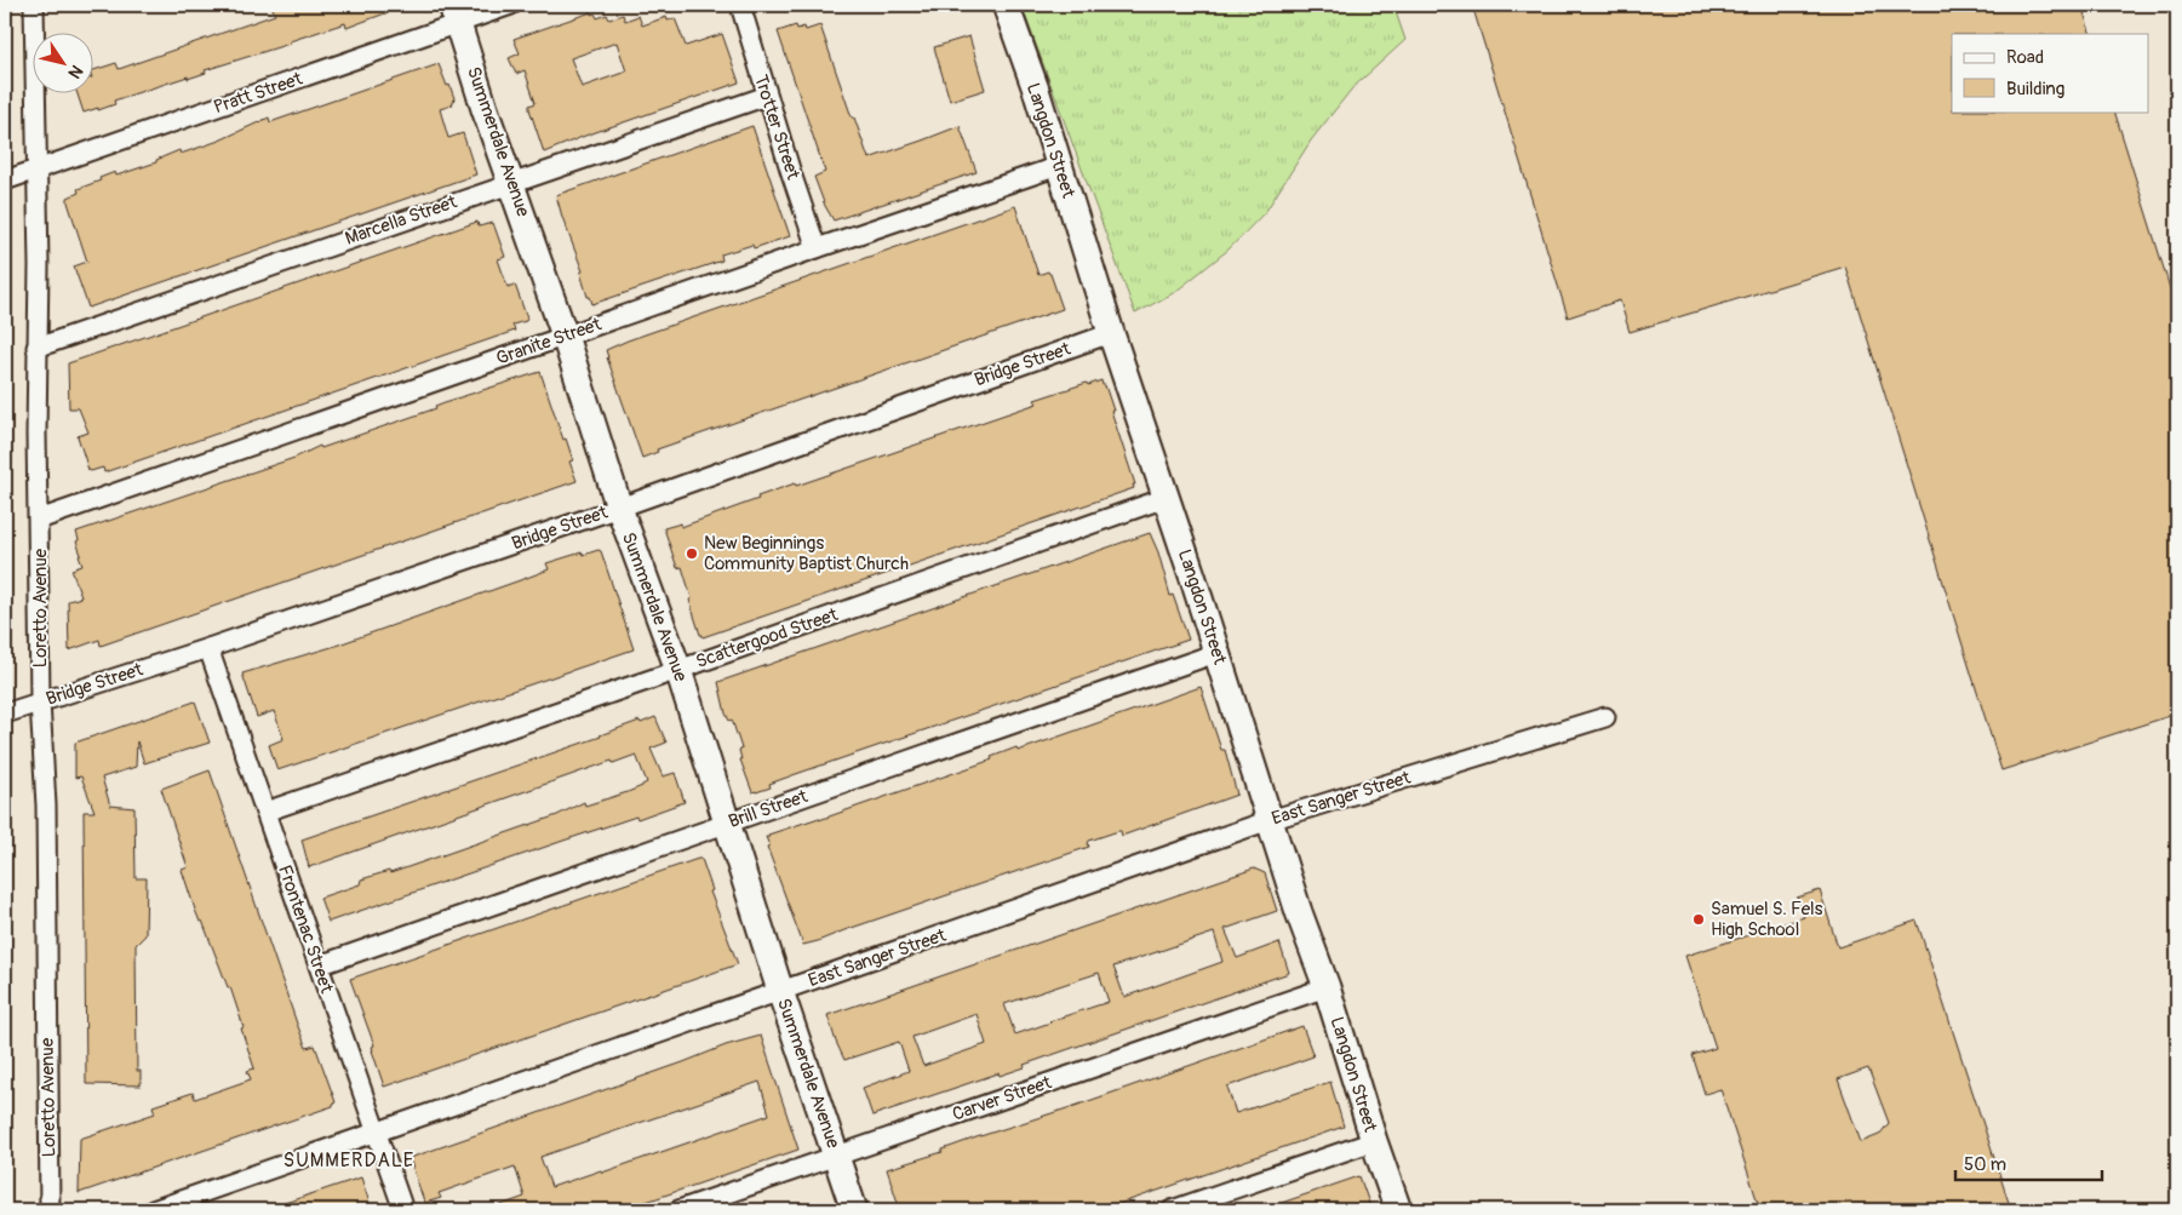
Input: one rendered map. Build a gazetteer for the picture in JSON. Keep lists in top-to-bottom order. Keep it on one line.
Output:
{"streets":{"street":["Pratt Street","Trotter Street","Langdon Street","Summerdale Avenue","Marcella Street","Granite Street","Bridge Street","Loretto Avenue","Scattergood Street","East Sanger Street","Brill Street","Frontenac Street","Carver Street"]},"crossings":[["Pratt Street","Summerdale Avenue"],["Pratt Street","Loretto Avenue"],["Trotter Street","Marcella Street"],["Trotter Street","Granite Street"],["Langdon Street","Granite Street"],["Langdon Street","Bridge Street"],["Langdon Street","Scattergood Street"],["Langdon Street","East Sanger Street"],["Langdon Street","Brill Street"],["Langdon Street","Carver Street"],["Summerdale Avenue","Marcella Street"],["Summerdale Avenue","Granite Street"],["Summerdale Avenue","Bridge Street"],["Summerdale Avenue","Scattergood Street"],["Summerdale Avenue","East Sanger Street"],["Summerdale Avenue","Brill Street"],["Summerdale Avenue","Carver Street"],["Marcella Street","Loretto Avenue"],["Granite Street","Loretto Avenue"],["Bridge Street","Loretto Avenue"],["Bridge Street","Frontenac Street"],["Scattergood Street","Frontenac Street"],["East Sanger Street","Frontenac Street"],["Brill Street","Frontenac Street"]],"districts":["SUMMERDALE"],"places":["New Beginnings Community Baptist Church","Samuel S. Fels High School"],"legend":["Road","Building"],"scale_bar":"50 m","north":"bottom right"}
